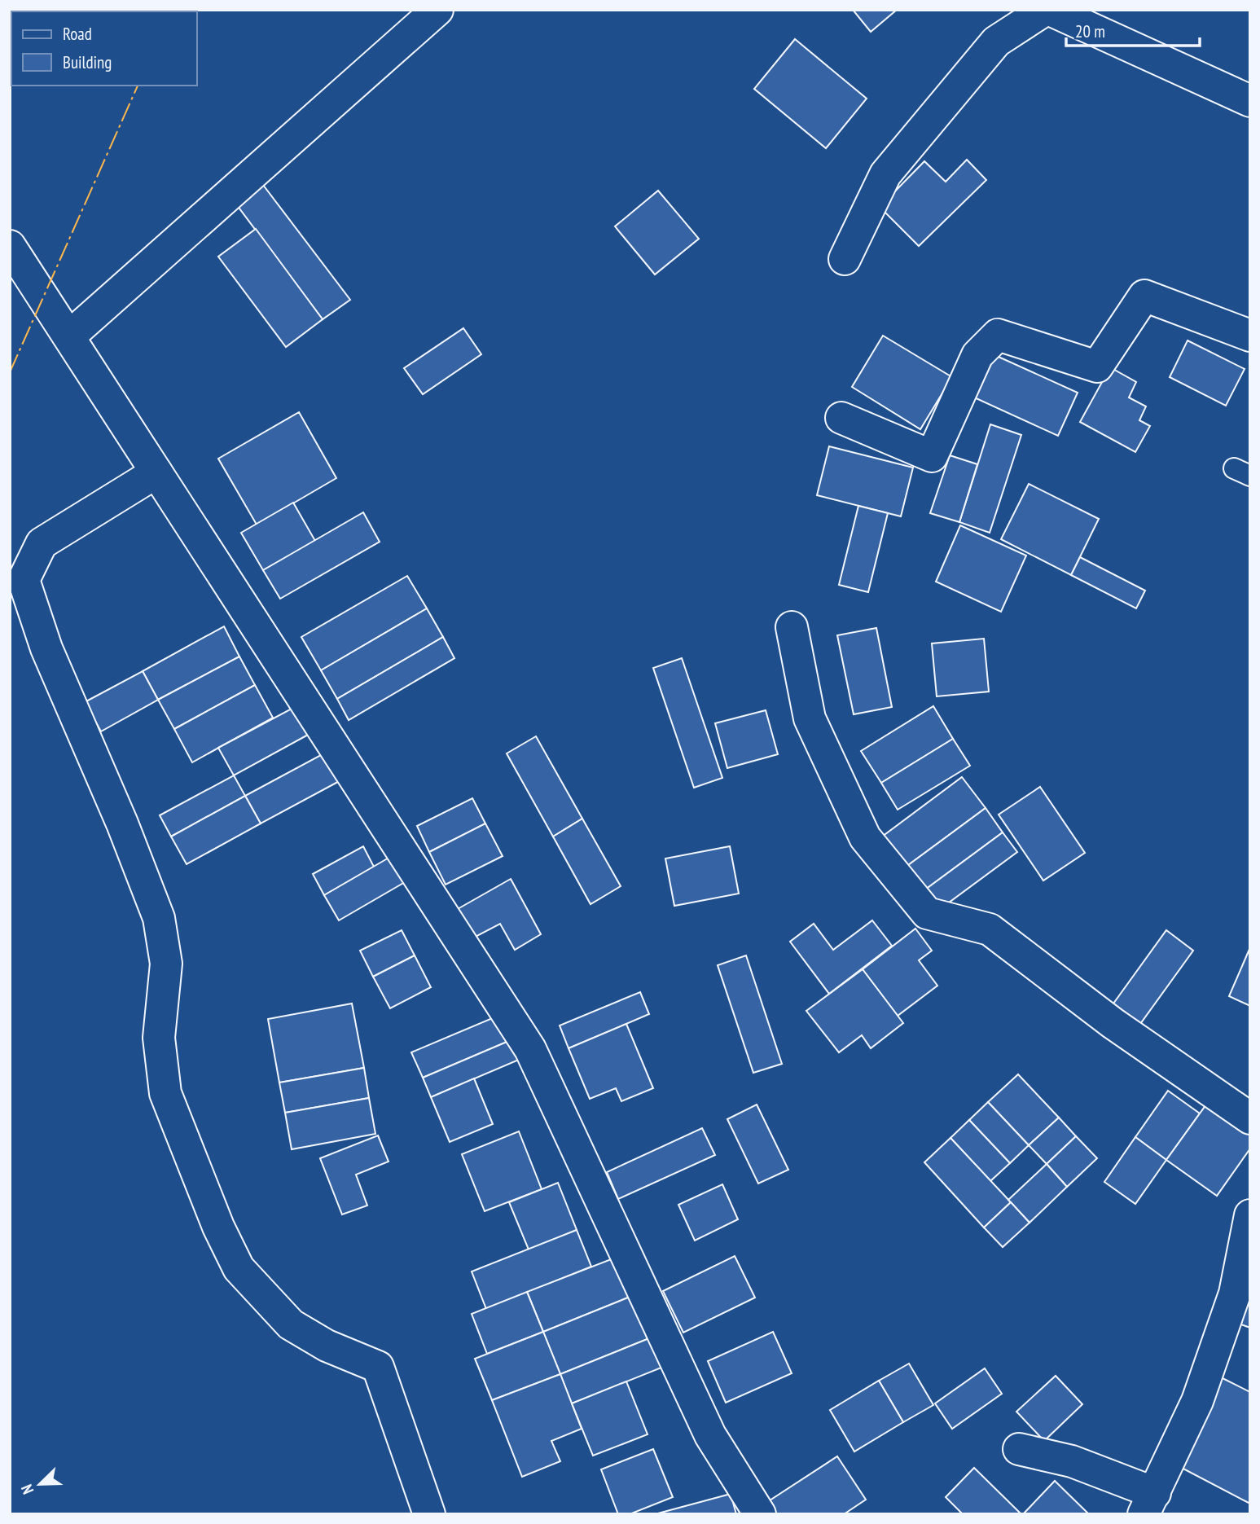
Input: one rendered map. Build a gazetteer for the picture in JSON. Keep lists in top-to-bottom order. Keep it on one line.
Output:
{"legend":["Road","Building"],"scale_bar":"20 m","north":"bottom left"}
